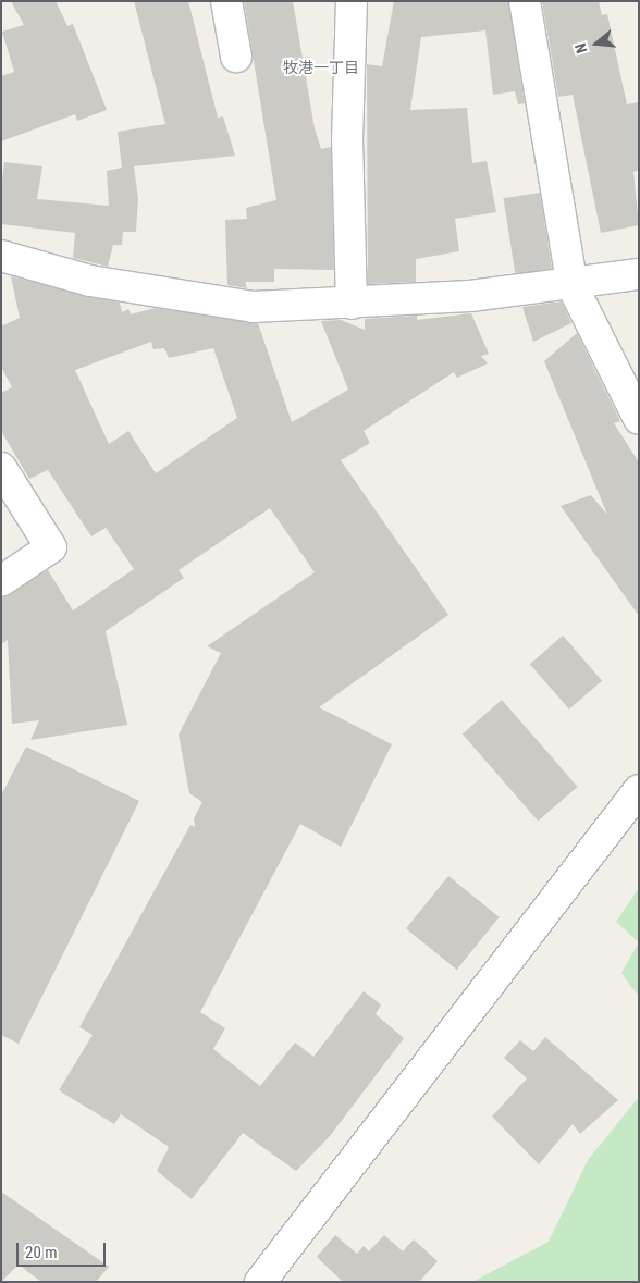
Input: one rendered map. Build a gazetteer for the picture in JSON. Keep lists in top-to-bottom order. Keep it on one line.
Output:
{"districts":["牧港一丁目"],"scale_bar":"20 m","north":"left"}
